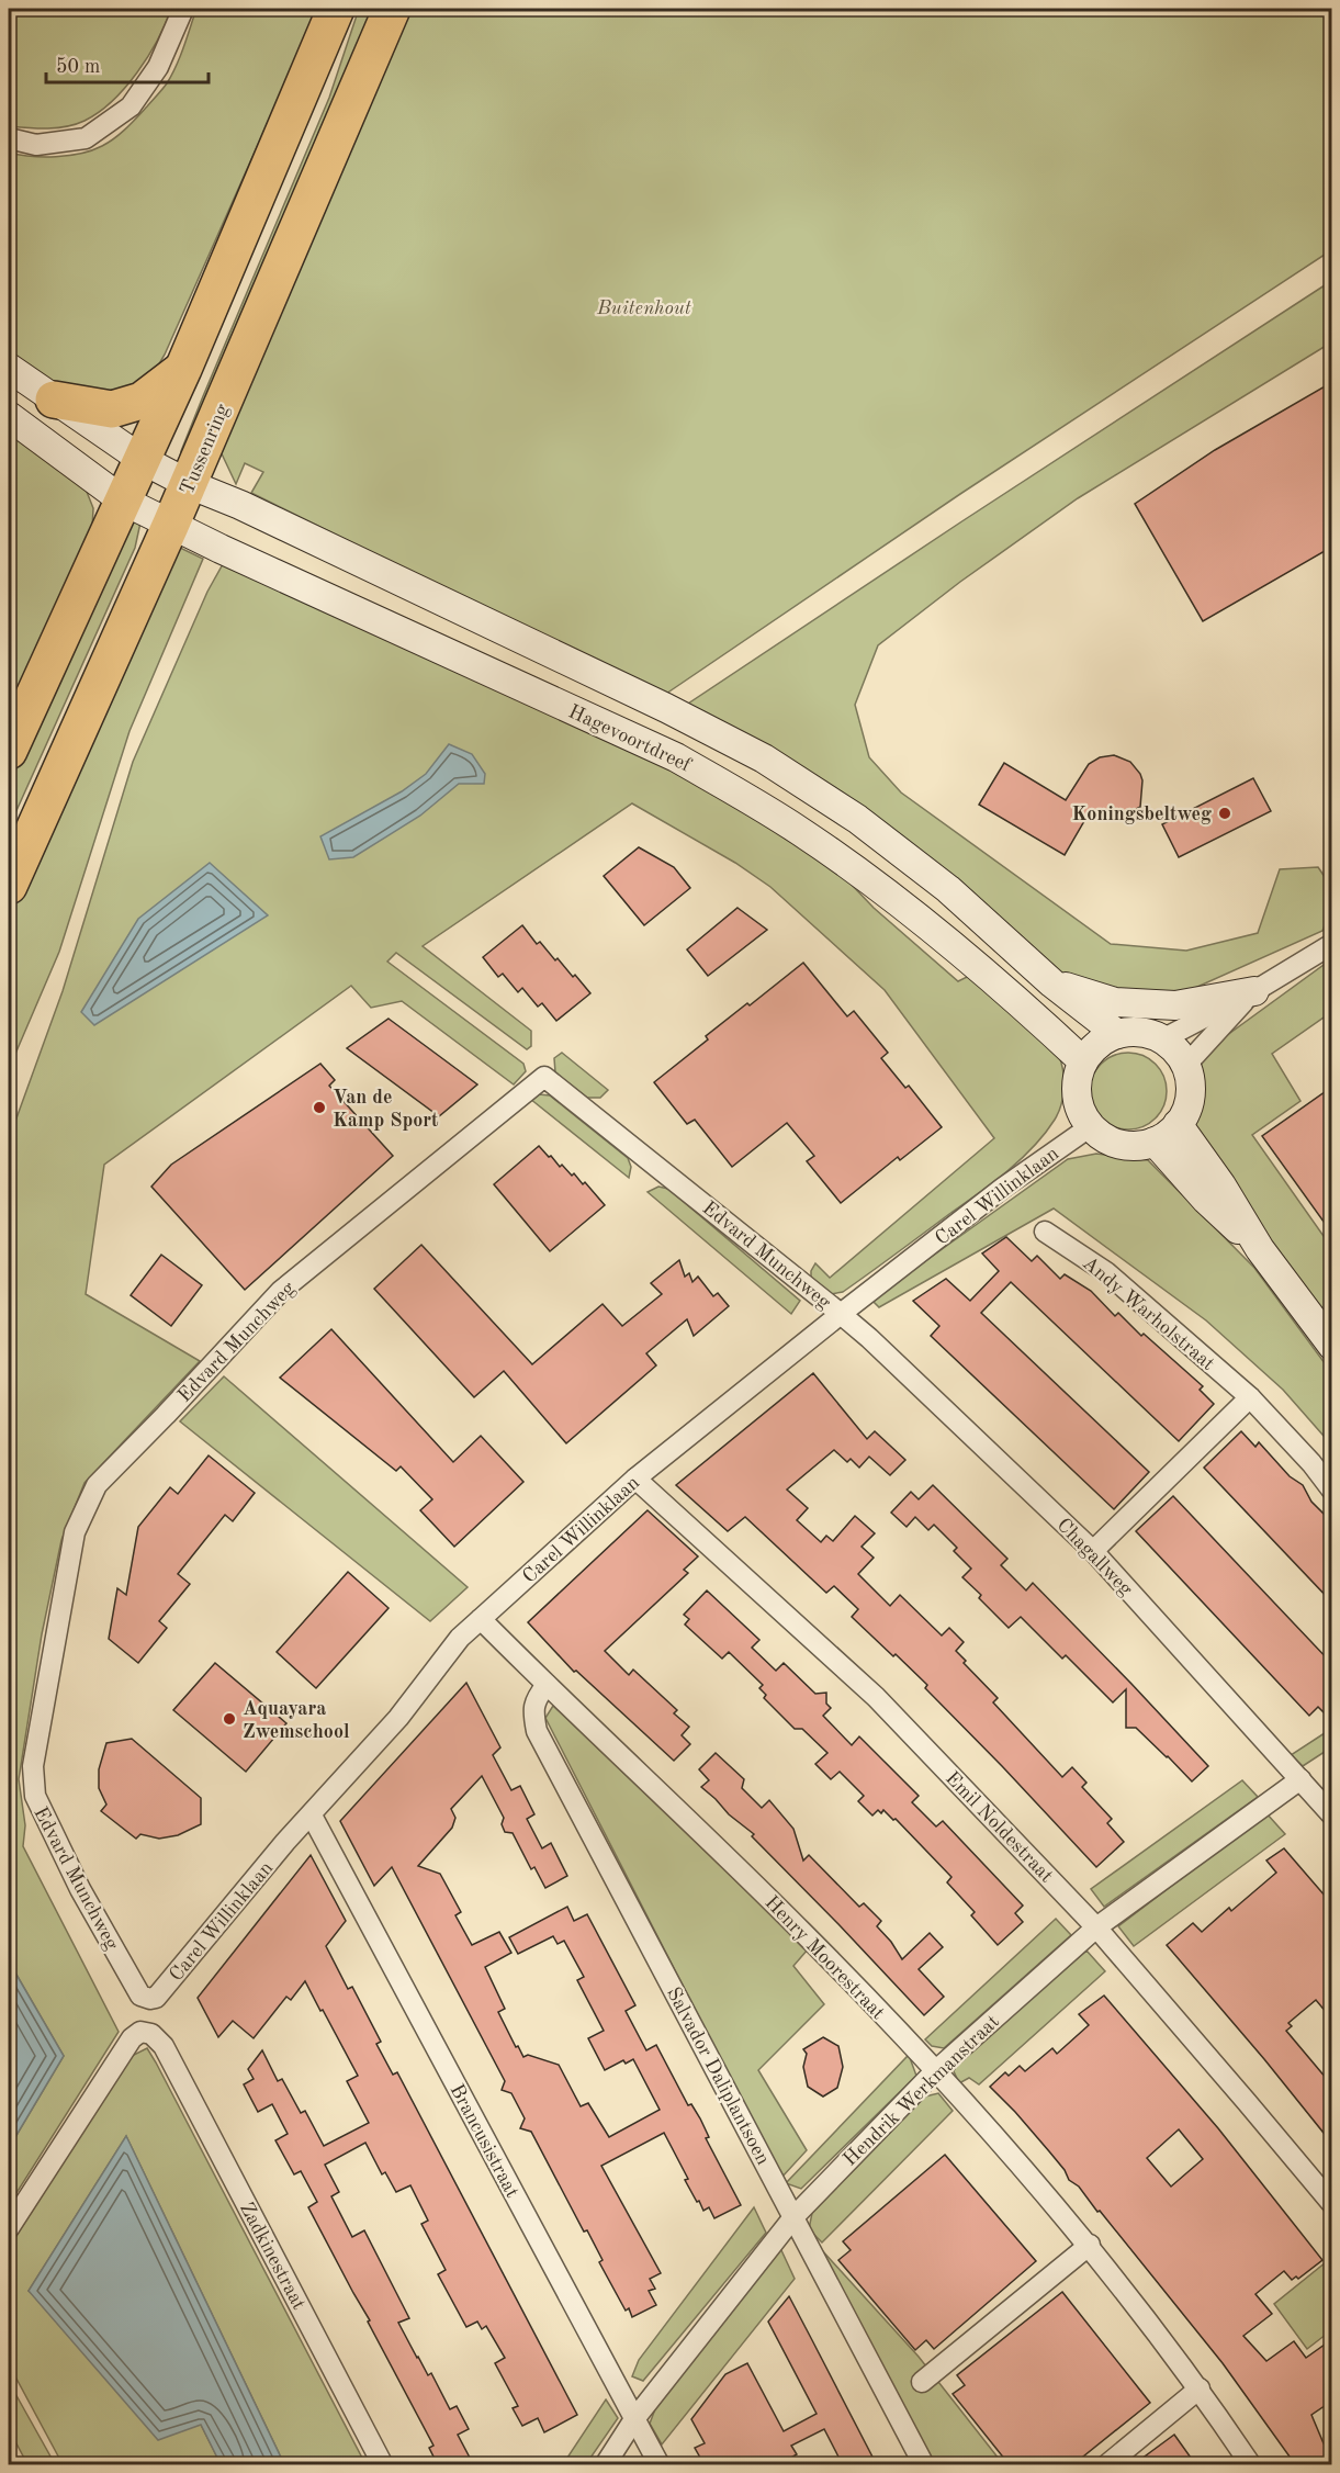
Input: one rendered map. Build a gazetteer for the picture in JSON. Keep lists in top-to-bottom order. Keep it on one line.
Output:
{"streets":{"highway":["Tussenring"],"main road":["Hagevoortdreef"],"street":["Carel Willinklaan","Edvard Munchweg","Andy Warholstraat","Chagallweg","Emil Noldestraat","Henry Moorestraat","Salvador Daliplantsoen","Hendrik Werkmanstraat","Brancusistraat","Zadkinestraat"]},"crossings":[["Tussenring","Hagevoortdreef"],["Hagevoortdreef","Carel Willinklaan"],["Carel Willinklaan","Edvard Munchweg"],["Carel Willinklaan","Chagallweg"],["Carel Willinklaan","Emil Noldestraat"],["Carel Willinklaan","Henry Moorestraat"],["Carel Willinklaan","Brancusistraat"],["Edvard Munchweg","Chagallweg"],["Chagallweg","Hendrik Werkmanstraat"],["Emil Noldestraat","Hendrik Werkmanstraat"],["Henry Moorestraat","Salvador Daliplantsoen"],["Henry Moorestraat","Hendrik Werkmanstraat"],["Salvador Daliplantsoen","Hendrik Werkmanstraat"],["Hendrik Werkmanstraat","Brancusistraat"]],"parks":["Buitenhout"],"places":["Koningsbeltweg","Van de Kamp Sport","Aquayara Zwemschool"],"scale_bar":"50 m"}
